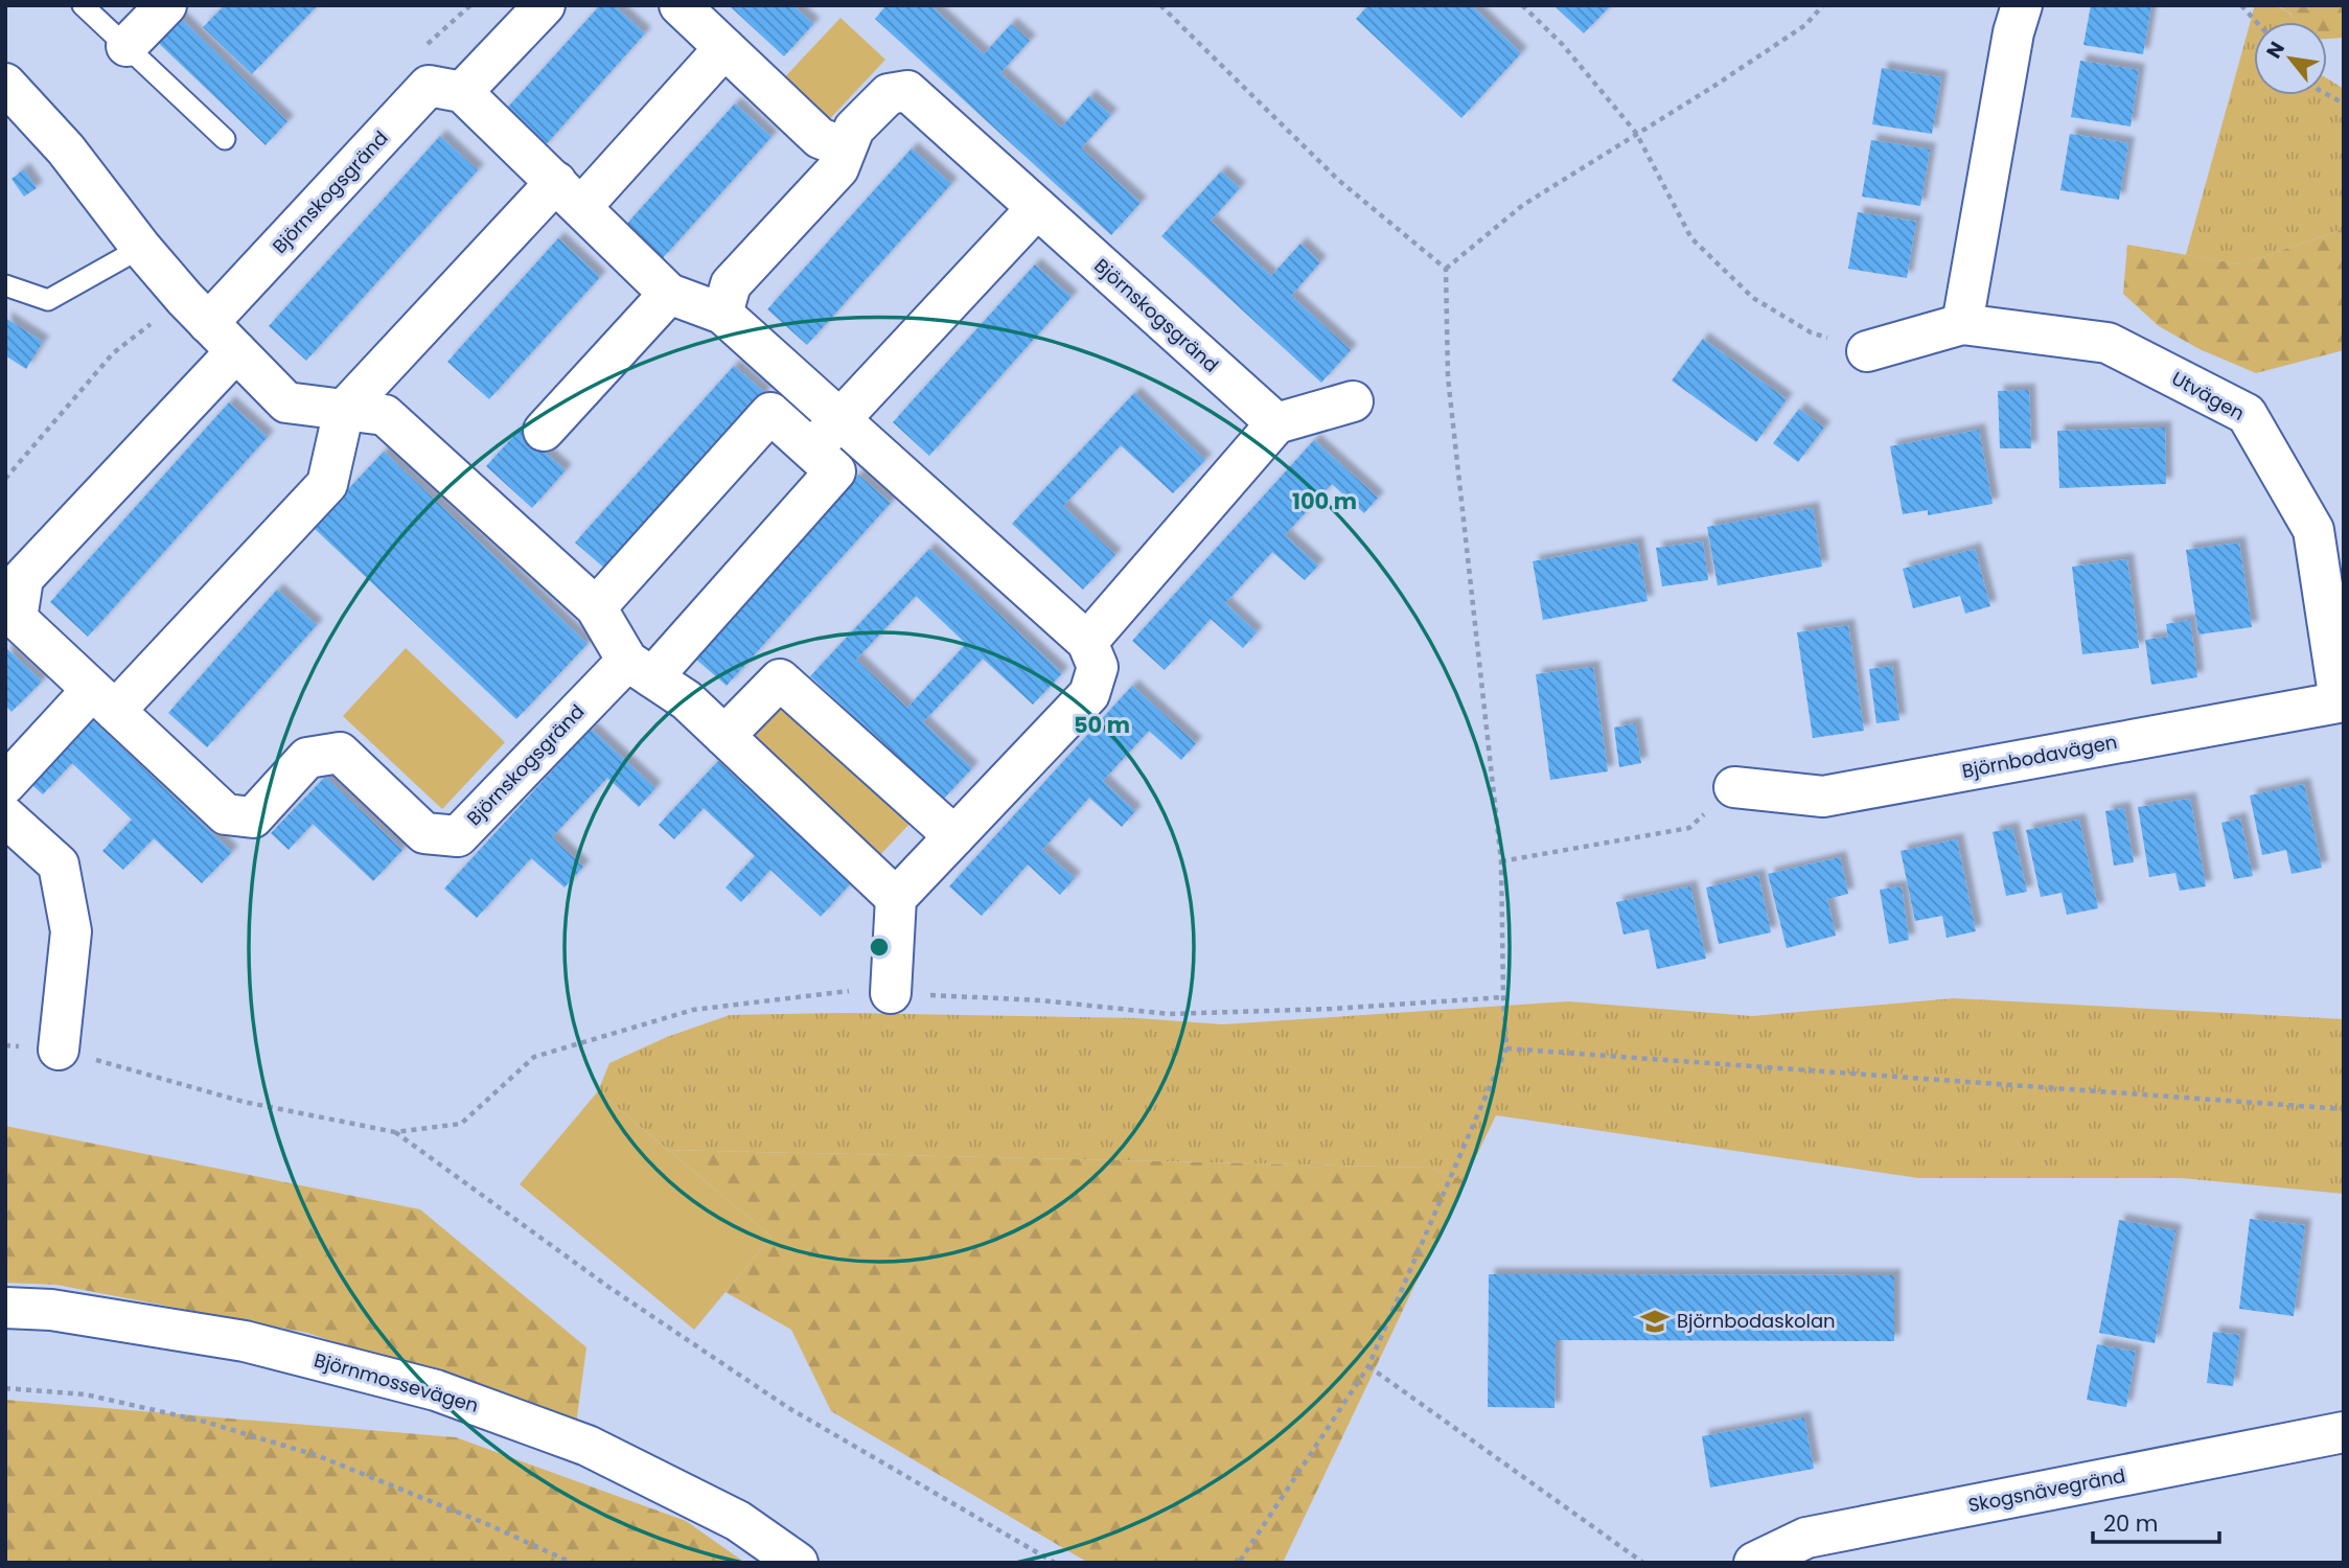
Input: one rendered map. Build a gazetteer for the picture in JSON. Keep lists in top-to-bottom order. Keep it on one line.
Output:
{"streets":{"street":["Björnskogsgränd","Utvägen","Björnbodavägen","Björnmossevägen","Skogsnävegränd"]},"crossings":[["Utvägen","Björnbodavägen"]],"places":{"school or university":["Björnbodaskolan"]},"scale_bar":"20 m","north":"top left","rings":["100 m","50 m"]}
